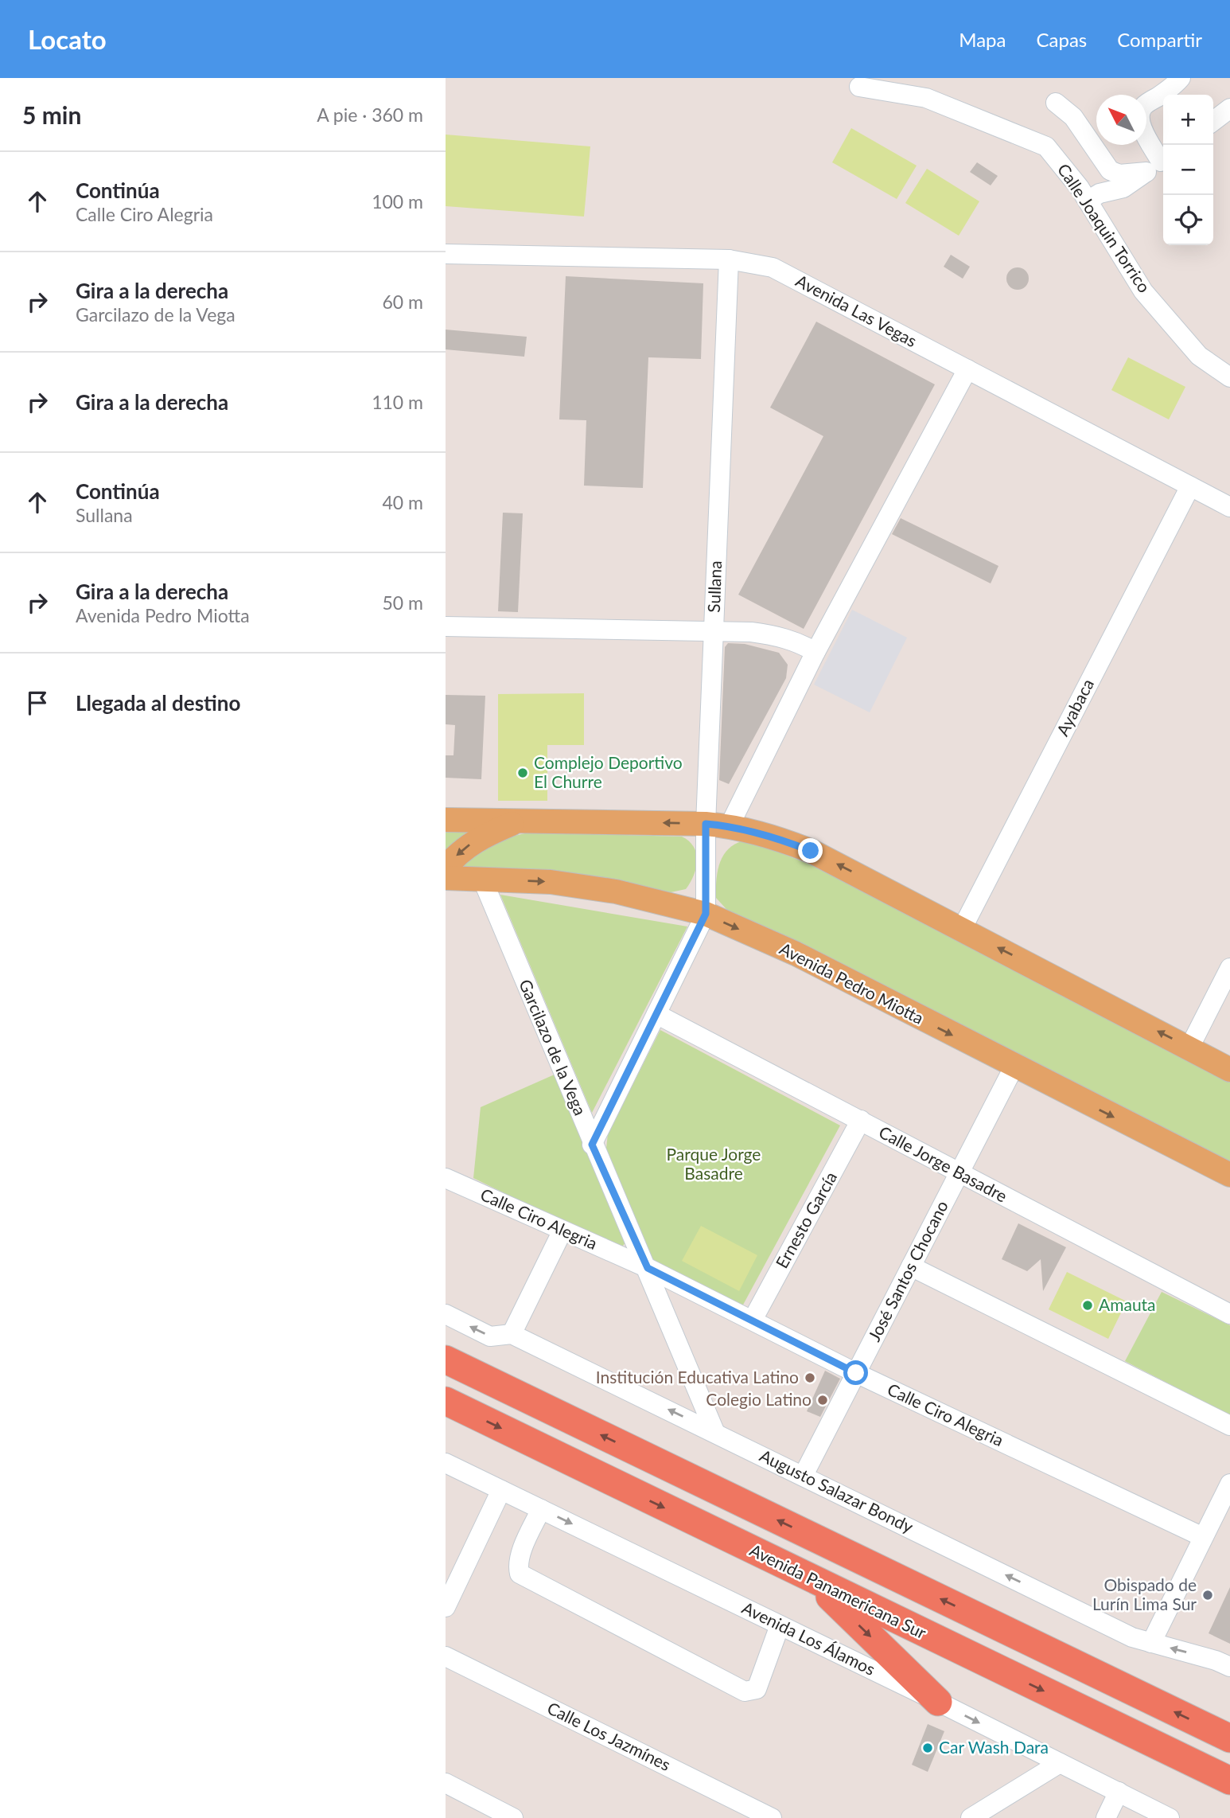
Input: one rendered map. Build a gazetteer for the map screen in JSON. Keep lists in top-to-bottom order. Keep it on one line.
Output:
{"streets":{"highway":["Avenida Panamericana Sur"],"main road":["Avenida Pedro Miotta"],"street":["Calle Joaquin Torrico","Avenida Las Vegas","Sullana","Ayabaca","Garcilazo de la Vega","Calle Jorge Basadre","Calle Ciro Alegria","Ernesto García","José Santos Chocano","Augusto Salazar Bondy","Avenida Los Álamos","Calle Los Jazmínes"]},"crossings":[["Avenida Las Vegas","Sullana"],["Avenida Las Vegas","Ayabaca"],["Sullana","Avenida Pedro Miotta"],["Avenida Pedro Miotta","Garcilazo de la Vega"],["Avenida Pedro Miotta","José Santos Chocano"],["Garcilazo de la Vega","Calle Ciro Alegria"],["Garcilazo de la Vega","Augusto Salazar Bondy"],["Calle Jorge Basadre","Ernesto García"],["Calle Jorge Basadre","José Santos Chocano"],["Calle Ciro Alegria","Ernesto García"],["Calle Ciro Alegria","José Santos Chocano"],["José Santos Chocano","Augusto Salazar Bondy"]],"one_way":["Augusto Salazar Bondy","Avenida Los Álamos"],"parks":["Parque Jorge Basadre"],"places":["Complejo Deportivo El Churre","Amauta","Institución Educativa Latino","Colegio Latino","Obispado de Lurín Lima Sur","Car Wash Dara"],"north":"top left","page":{"header":"Locato","nav":["Mapa","Capas","Compartir"],"heading":["5 min","A pie · 360 m"],"map_buttons":["+","−"],"list":[["Continúa","Calle Ciro Alegria","100 m"],["Gira a la derecha","Garcilazo de la Vega","60 m"],["Gira a la derecha","110 m"],["Continúa","Sullana","40 m"],["Gira a la derecha","Avenida Pedro Miotta","50 m"],"Llegada al destino"]}}
